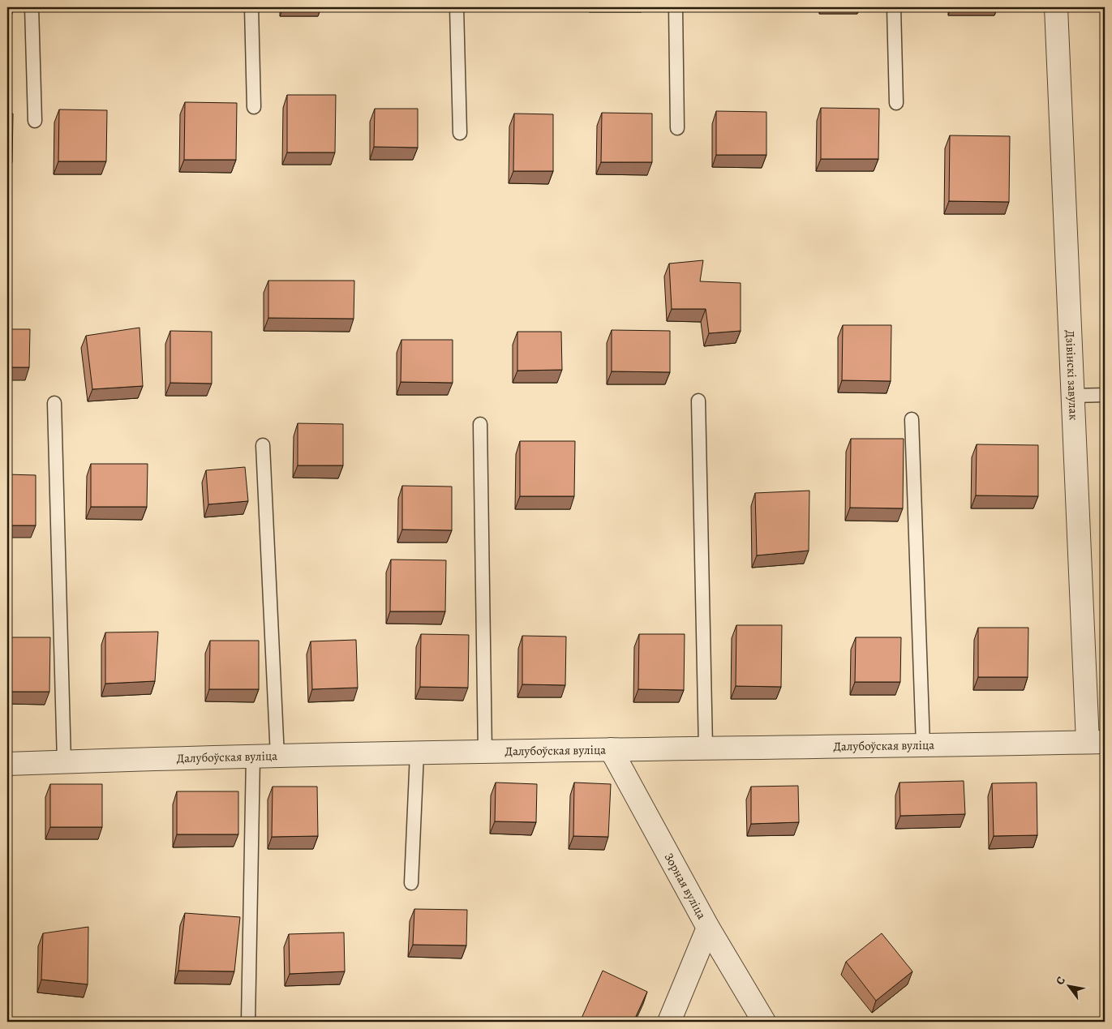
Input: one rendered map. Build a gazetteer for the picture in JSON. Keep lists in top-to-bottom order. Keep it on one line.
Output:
{"streets":{"street":["Дзівінскі завулак","Далубоўская вуліца","Зорная вуліца"]},"crossings":[["Дзівінскі завулак","Далубоўская вуліца"],["Далубоўская вуліца","Зорная вуліца"]],"north":"top left"}
